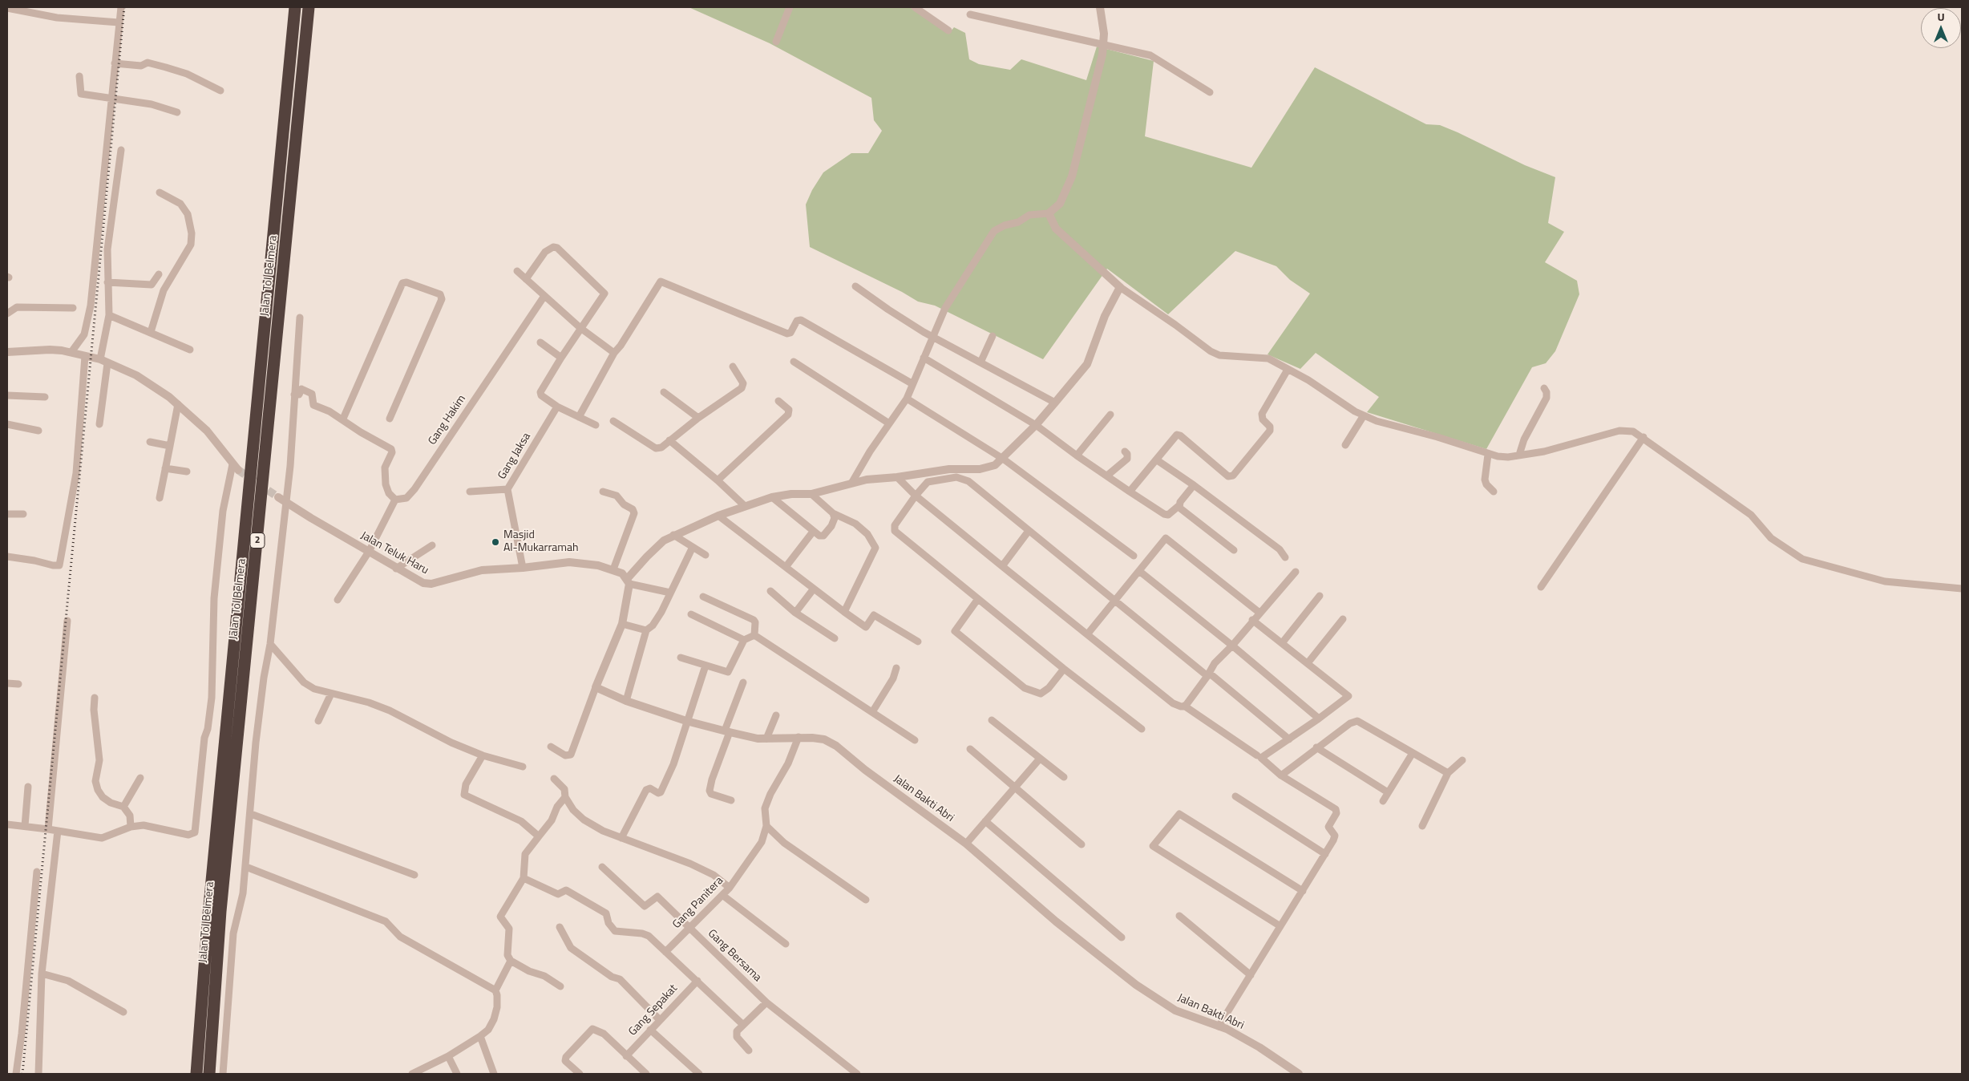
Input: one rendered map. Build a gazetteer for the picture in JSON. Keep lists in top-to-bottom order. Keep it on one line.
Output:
{"streets":{"highway":["Jalan Tol Belmera","2"],"street":["Gang Hakim","Gang Jaksa","Jalan Teluk Haru","Jalan Bakti Abri","Gang Panitera","Gang Bersama","Gang Sepakat"]},"crossings":[["Gang Jaksa","Jalan Teluk Haru"],["Jalan Bakti Abri","Gang Panitera"],["Gang Panitera","Gang Bersama"]],"places":["Masjid Al-Mukarramah"],"north":"top"}
